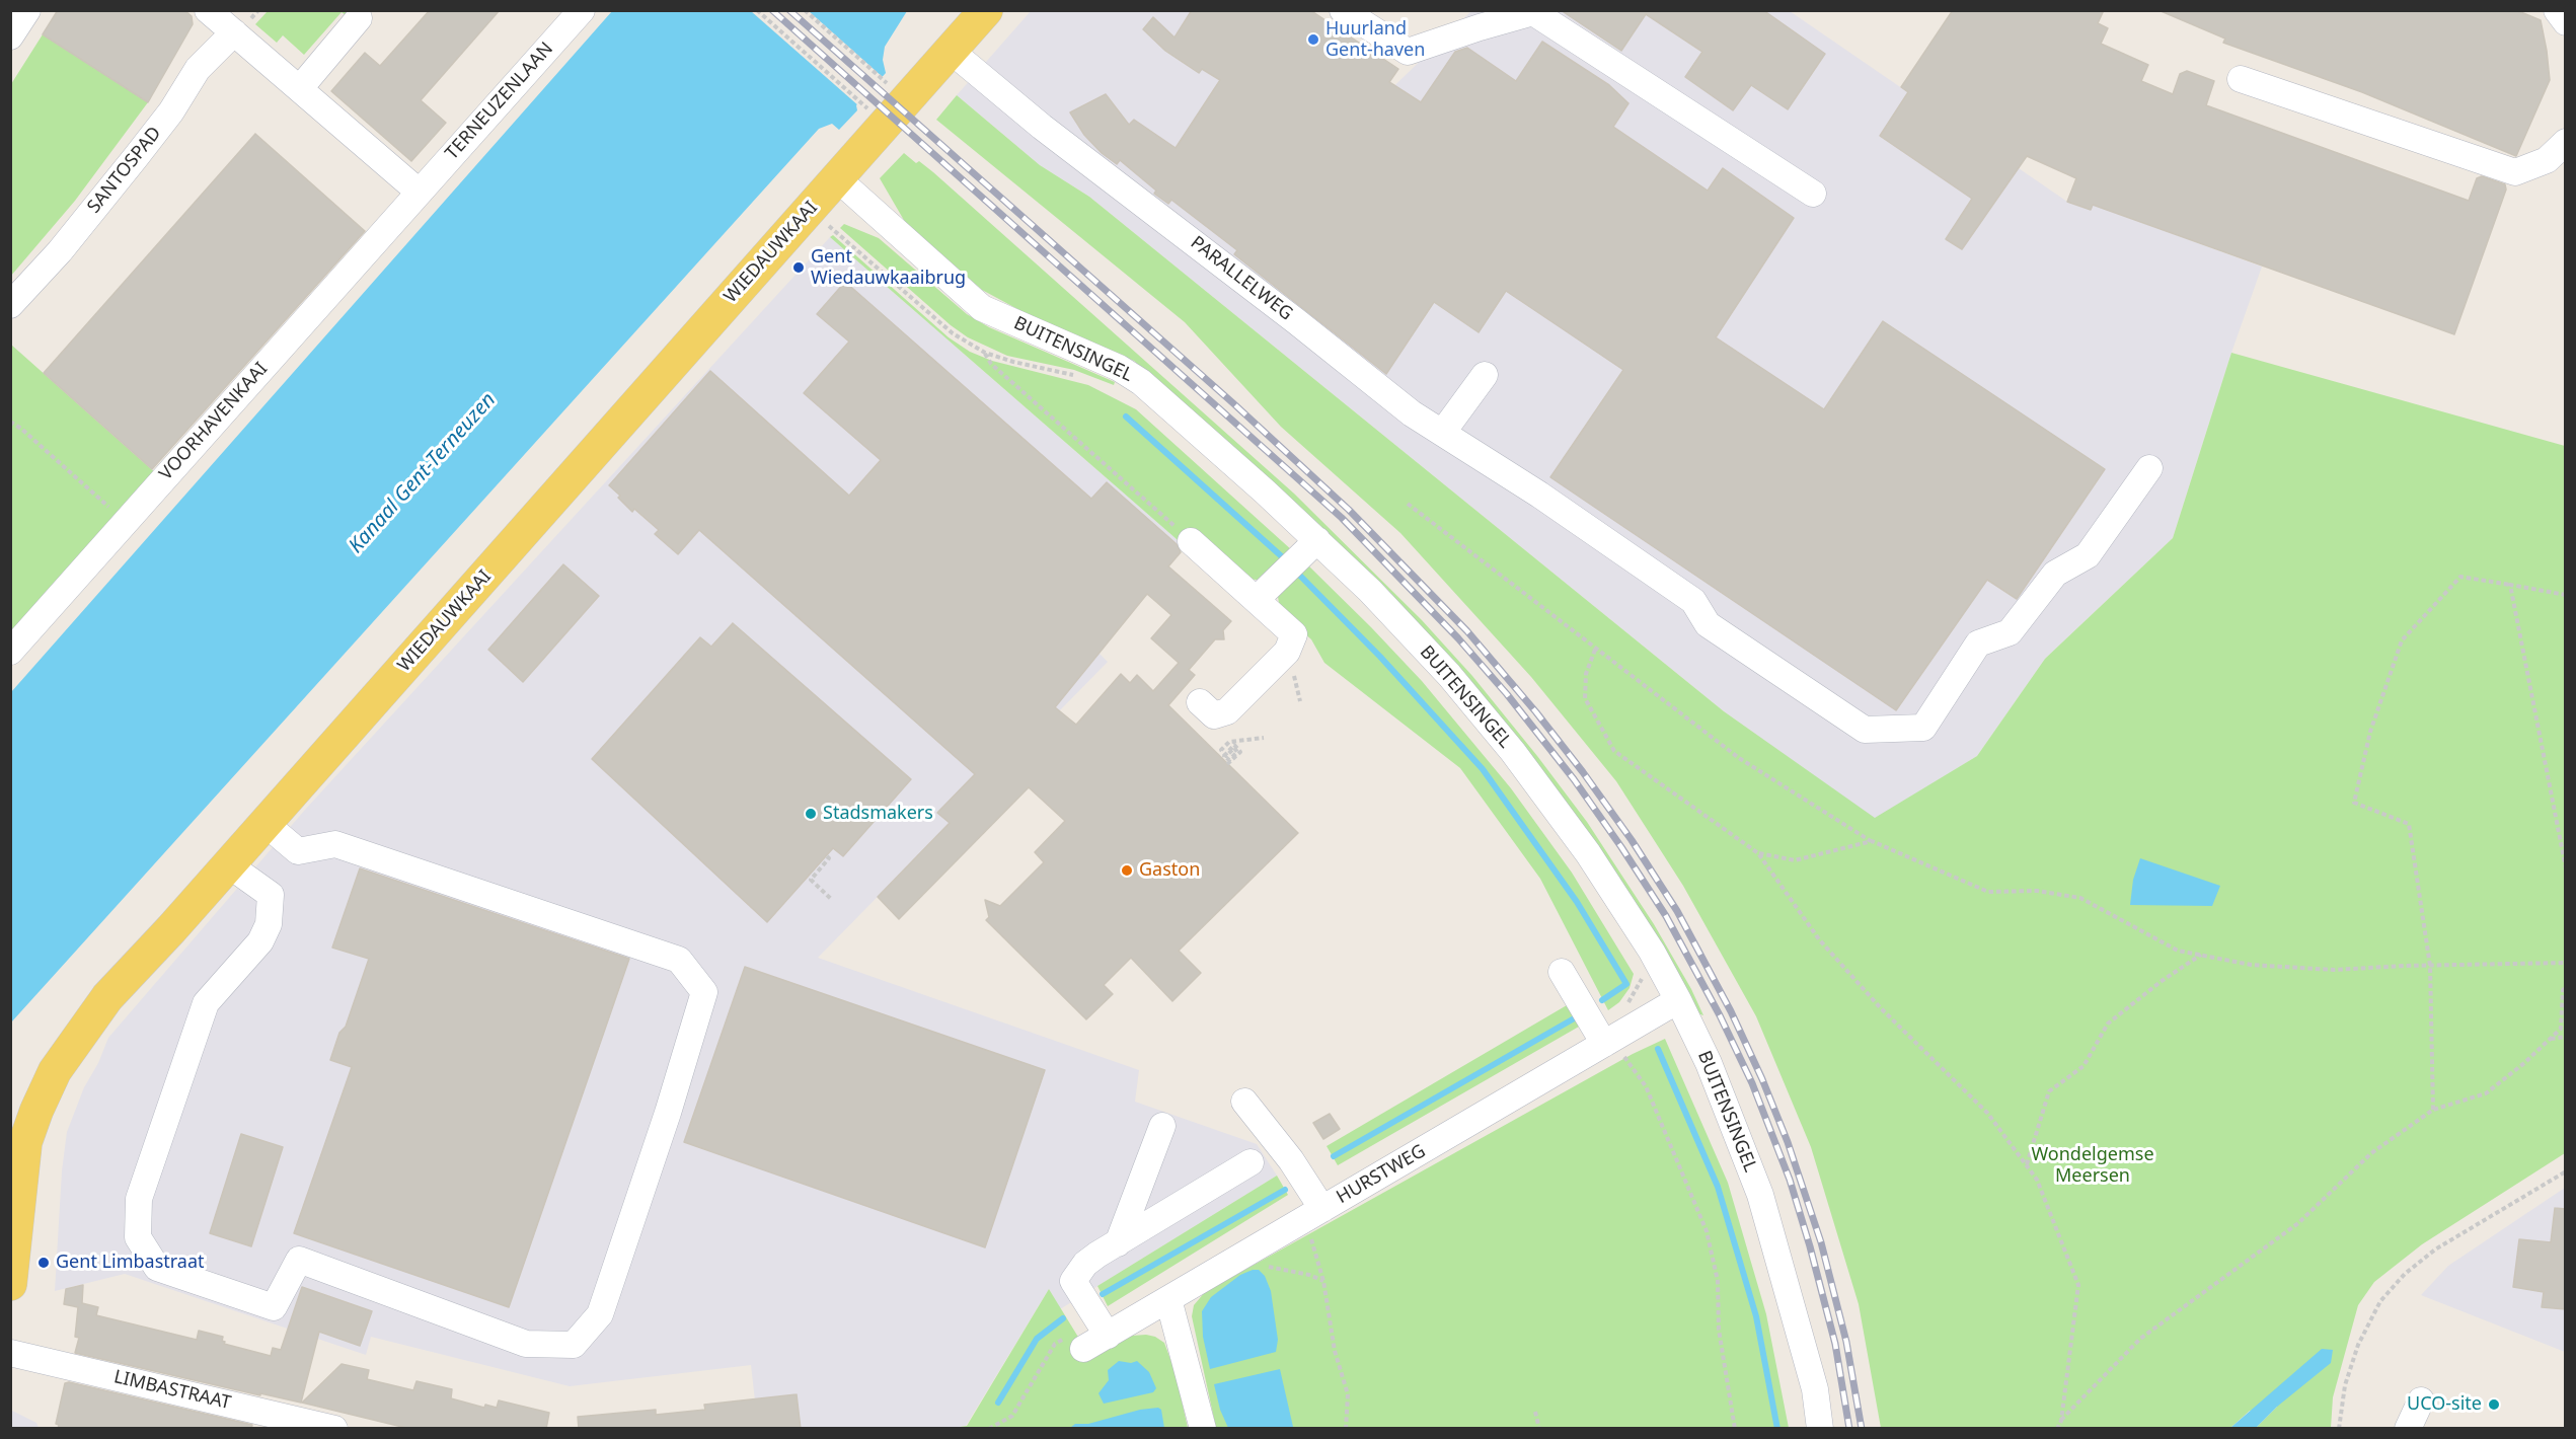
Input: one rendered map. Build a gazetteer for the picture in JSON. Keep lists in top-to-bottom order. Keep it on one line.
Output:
{"streets":{"main road":["WIEDAUWKAAI"],"street":["TERNEUZENLAAN","SANTOSPAD","PARALLELWEG","BUITENSINGEL","VOORHAVENKAAI","HURSTWEG","LIMBASTRAAT"]},"crossings":[["TERNEUZENLAAN","VOORHAVENKAAI"],["WIEDAUWKAAI","PARALLELWEG"],["WIEDAUWKAAI","BUITENSINGEL"],["BUITENSINGEL","HURSTWEG"]],"water":["Kanaal Gent-Terneuzen"],"parks":["Wondelgemse Meersen"],"places":["Huurland Gent-haven","Gent Wiedauwkaaibrug","Stadsmakers","Gaston","Gent Limbastraat","UCO-site"]}
